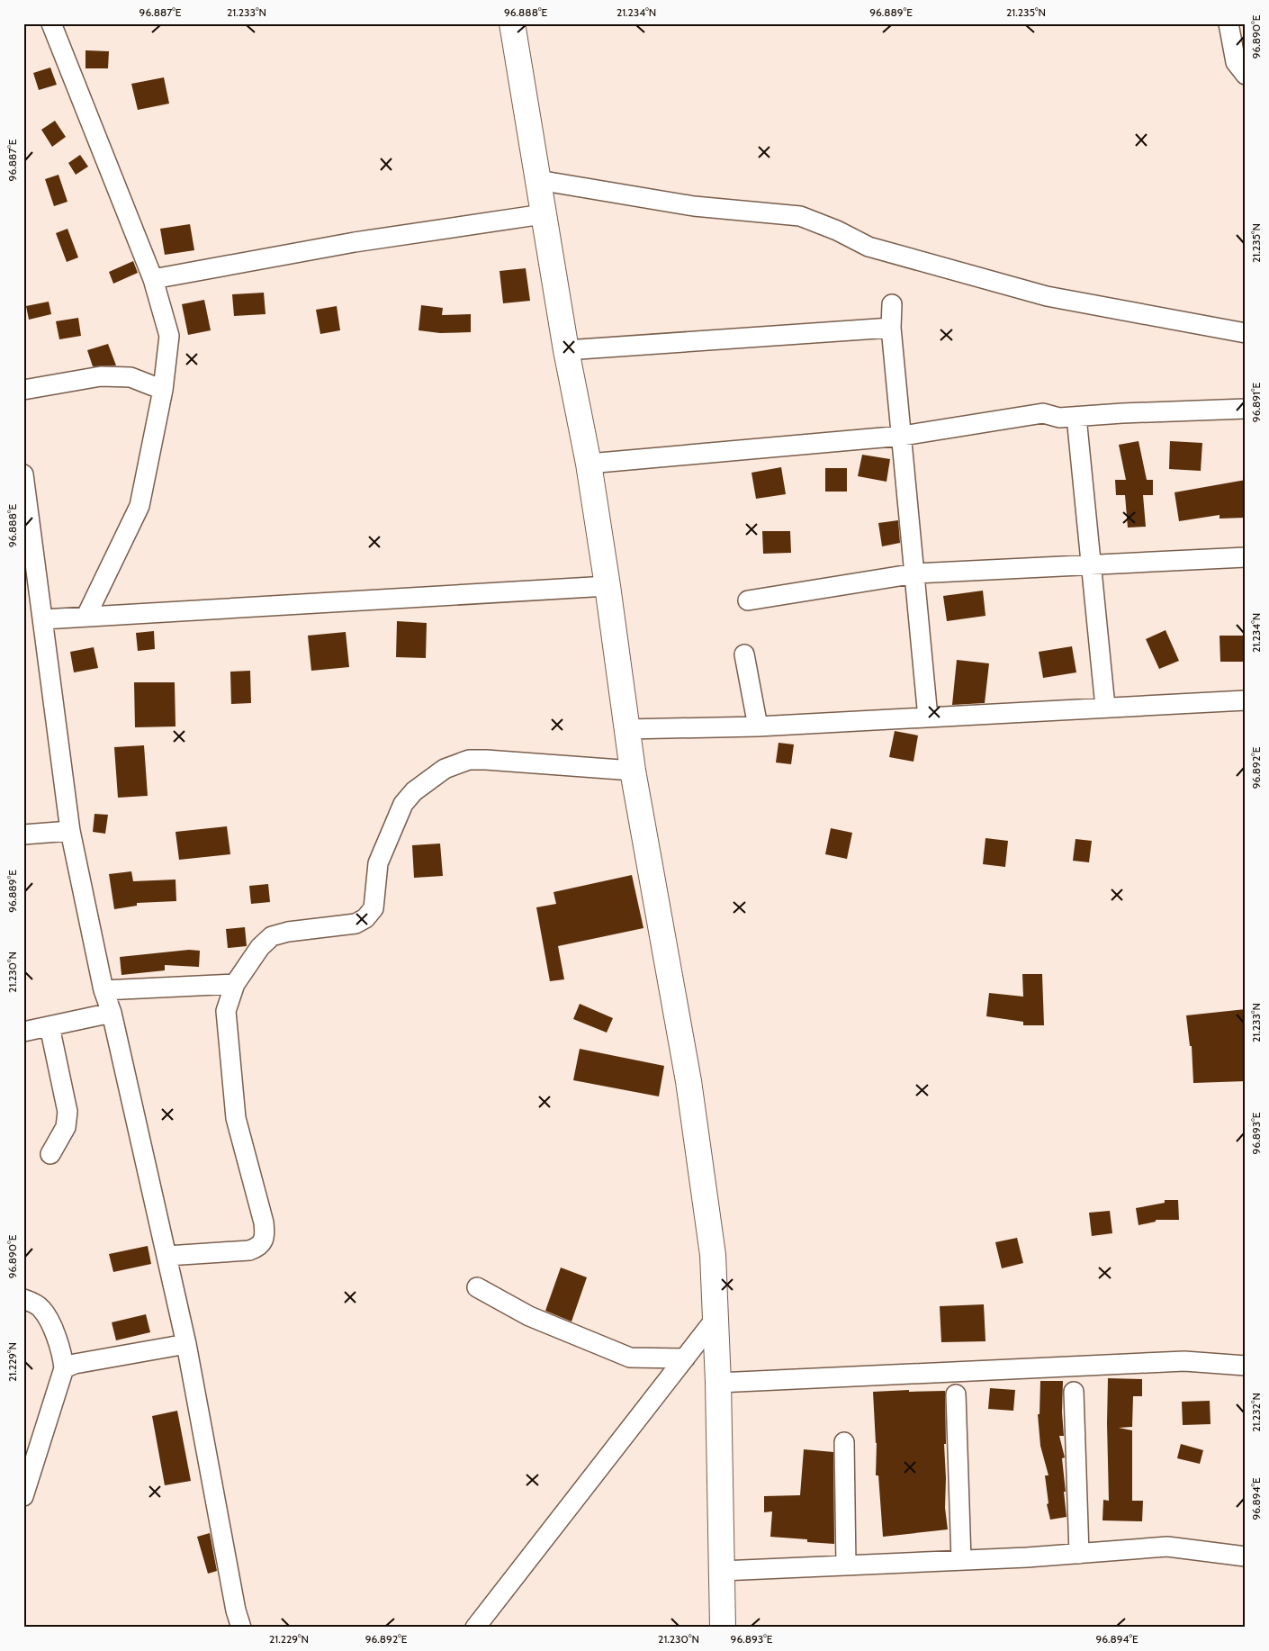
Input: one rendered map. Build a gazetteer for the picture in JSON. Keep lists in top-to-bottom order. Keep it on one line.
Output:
{"coordinates":["96.887°E","21.233°N","96.888°E","21.234°N","96.889°E","21.235°N","96.890°E","96.891°E","96.892°E","21.230°N","96.893°E","21.229°N","21.232°N","96.894°E"]}
